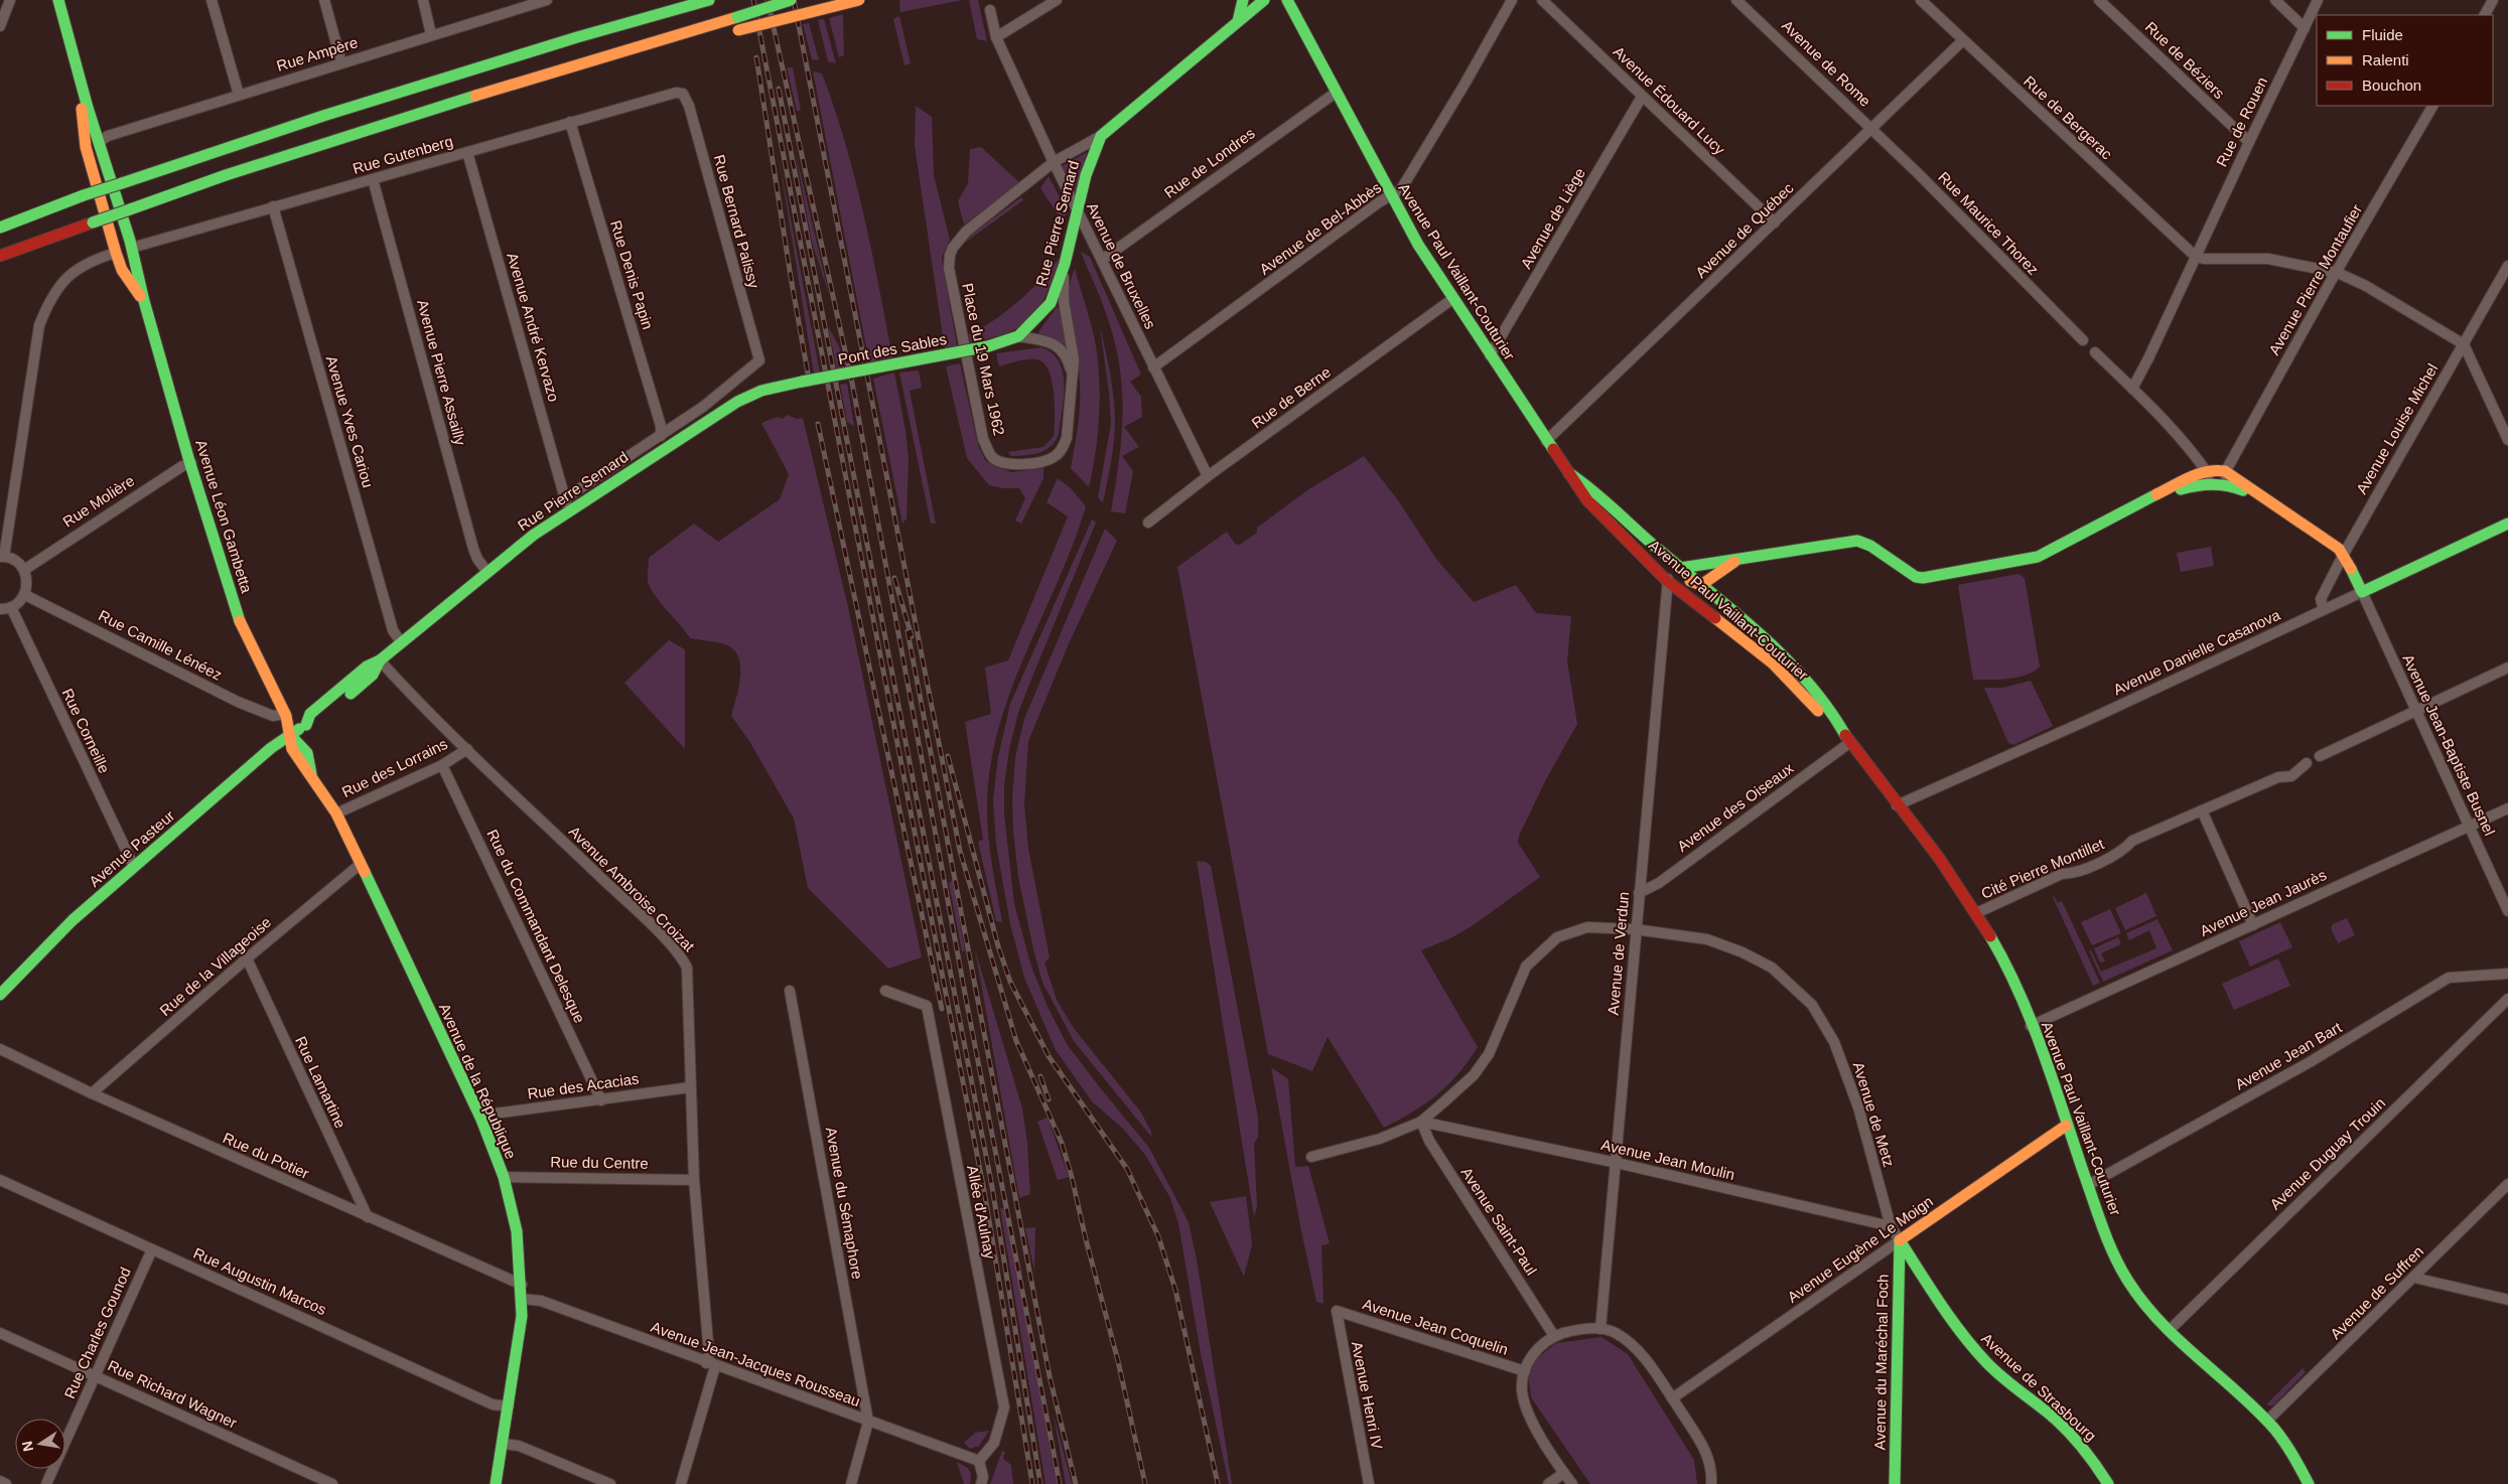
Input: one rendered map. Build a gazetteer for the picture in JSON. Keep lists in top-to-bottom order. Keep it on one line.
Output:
{"streets":{"main road":["Rue Pierre Semard","Avenue Paul Vaillant-Couturier","Pont des Sables","Avenue Léon Gambetta","Avenue Danielle Casanova","Avenue Pasteur","Avenue de la République","Avenue Eugène Le Moign","Avenue du Maréchal Foch","Avenue de Strasbourg"],"street":["Rue Ampère","Rue de Béziers","Avenue de Rome","Avenue Édouard Lucy","Rue de Bergerac","Rue de Rouen","Rue Gutenberg","Rue de Londres","Avenue de Liège","Rue Bernard Palissy","Rue Maurice Thorez","Avenue de Bel-Abbès","Avenue de Québec","Avenue de Bruxelles","Rue Denis Papin","Avenue Pierre Montaufier","Avenue André Kervazo","Place du 19 Mars 1962","Avenue Pierre Assailly","Rue de Berne","Avenue Yves Cariou","Avenue Louise Michel","Rue Molière","Rue Camille Lénéez","Rue Corneille","Avenue Jean-Baptiste Busnel","Rue des Lorrains","Avenue des Oiseaux","Cité Pierre Montillet","Avenue Ambroise Croizat","Avenue Jean Jaurès","Rue du Commandant Delesque","Avenue de Verdun","Rue de la Villageoise","Avenue Jean Bart","Rue Lamartine","Rue des Acacias","Avenue de Metz","Avenue Duguay Trouin","Rue du Potier","Avenue Jean Moulin","Rue du Centre","Avenue du Sémaphore","Allée d'Aulnay","Avenue Saint-Paul","Rue Augustin Marcos","Avenue de Suffren","Avenue Jean Coquelin","Rue Charles Gounod","Avenue Jean-Jacques Rousseau","Rue Richard Wagner","Avenue Henri IV"]},"crossings":[["Rue Ampère","Avenue Léon Gambetta"],["Rue de Béziers","Rue de Rouen"],["Avenue de Rome","Rue Maurice Thorez"],["Avenue de Rome","Avenue de Québec"],["Avenue Édouard Lucy","Avenue de Liège"],["Avenue Édouard Lucy","Avenue de Québec"],["Rue de Bergerac","Rue de Rouen"],["Rue de Bergerac","Avenue de Québec"],["Rue Gutenberg","Rue Bernard Palissy"],["Rue Gutenberg","Rue Denis Papin"],["Rue Gutenberg","Avenue André Kervazo"],["Rue Gutenberg","Avenue Pierre Assailly"],["Rue Gutenberg","Avenue Yves Cariou"],["Rue Gutenberg","Avenue Léon Gambetta"],["Rue de Londres","Avenue de Bruxelles"],["Rue de Londres","Avenue Paul Vaillant-Couturier"],["Avenue de Liège","Avenue Paul Vaillant-Couturier"],["Rue Bernard Palissy","Rue Pierre Semard"],["Rue Pierre Semard","Avenue de Bruxelles"],["Rue Pierre Semard","Rue Denis Papin"],["Rue Pierre Semard","Avenue André Kervazo"],["Rue Pierre Semard","Pont des Sables"],["Rue Pierre Semard","Place du 19 Mars 1962"],["Rue Pierre Semard","Avenue Pierre Assailly"],["Rue Pierre Semard","Avenue Yves Cariou"],["Rue Pierre Semard","Avenue Léon Gambetta"],["Rue Pierre Semard","Avenue Pasteur"],["Rue Pierre Semard","Avenue Ambroise Croizat"],["Rue Pierre Semard","Avenue de la République"],["Rue Maurice Thorez","Avenue de Québec"],["Avenue de Bel-Abbès","Avenue de Bruxelles"],["Avenue de Bel-Abbès","Avenue Paul Vaillant-Couturier"],["Avenue de Québec","Avenue Paul Vaillant-Couturier"],["Avenue de Bruxelles","Place du 19 Mars 1962"],["Avenue de Bruxelles","Rue de Berne"],["Avenue Paul Vaillant-Couturier","Rue de Berne"],["Avenue Paul Vaillant-Couturier","Avenue Danielle Casanova"],["Avenue Paul Vaillant-Couturier","Avenue des Oiseaux"],["Avenue Paul Vaillant-Couturier","Cité Pierre Montillet"],["Avenue Paul Vaillant-Couturier","Avenue Jean Jaurès"],["Avenue Paul Vaillant-Couturier","Avenue de Verdun"],["Avenue Paul Vaillant-Couturier","Avenue Jean Bart"],["Avenue Paul Vaillant-Couturier","Avenue Duguay Trouin"],["Avenue Paul Vaillant-Couturier","Avenue Eugène Le Moign"],["Avenue Paul Vaillant-Couturier","Avenue de Suffren"],["Avenue Louise Michel","Avenue Danielle Casanova"],["Rue Molière","Avenue Léon Gambetta"],["Avenue Léon Gambetta","Rue Camille Lénéez"],["Avenue Léon Gambetta","Avenue Pasteur"],["Avenue Léon Gambetta","Avenue de la République"],["Avenue Danielle Casanova","Avenue Jean-Baptiste Busnel"],["Rue Corneille","Avenue Pasteur"],["Avenue Jean-Baptiste Busnel","Avenue Jean Jaurès"],["Rue des Lorrains","Avenue Ambroise Croizat"],["Rue des Lorrains","Rue du Commandant Delesque"],["Rue des Lorrains","Avenue de la République"],["Avenue des Oiseaux","Avenue de Verdun"],["Avenue Pasteur","Avenue de la République"],["Avenue Ambroise Croizat","Rue des Acacias"],["Avenue Ambroise Croizat","Rue du Centre"],["Avenue Ambroise Croizat","Avenue Jean-Jacques Rousseau"],["Rue du Commandant Delesque","Rue des Acacias"],["Avenue de Verdun","Avenue de Metz"],["Avenue de Verdun","Avenue Jean Moulin"],["Rue de la Villageoise","Avenue de la République"],["Rue de la Villageoise","Rue Lamartine"],["Rue de la Villageoise","Rue du Potier"],["Avenue de la République","Rue des Acacias"],["Avenue de la République","Rue du Potier"],["Avenue de la République","Rue du Centre"],["Avenue de la République","Rue Augustin Marcos"],["Avenue de la République","Avenue Jean-Jacques Rousseau"],["Rue Lamartine","Rue du Potier"],["Avenue de Metz","Avenue Jean Moulin"],["Avenue de Metz","Avenue Saint-Paul"],["Avenue Jean Moulin","Avenue Saint-Paul"],["Avenue du Sémaphore","Avenue Jean-Jacques Rousseau"],["Allée d'Aulnay","Avenue Jean-Jacques Rousseau"],["Avenue Eugène Le Moign","Avenue du Maréchal Foch"],["Avenue Eugène Le Moign","Avenue de Strasbourg"],["Rue Augustin Marcos","Rue Charles Gounod"],["Avenue Jean Coquelin","Avenue Henri IV"],["Rue Charles Gounod","Rue Richard Wagner"],["Avenue du Maréchal Foch","Avenue de Strasbourg"]],"legend":["Fluide","Ralenti","Bouchon"],"north":"left"}
